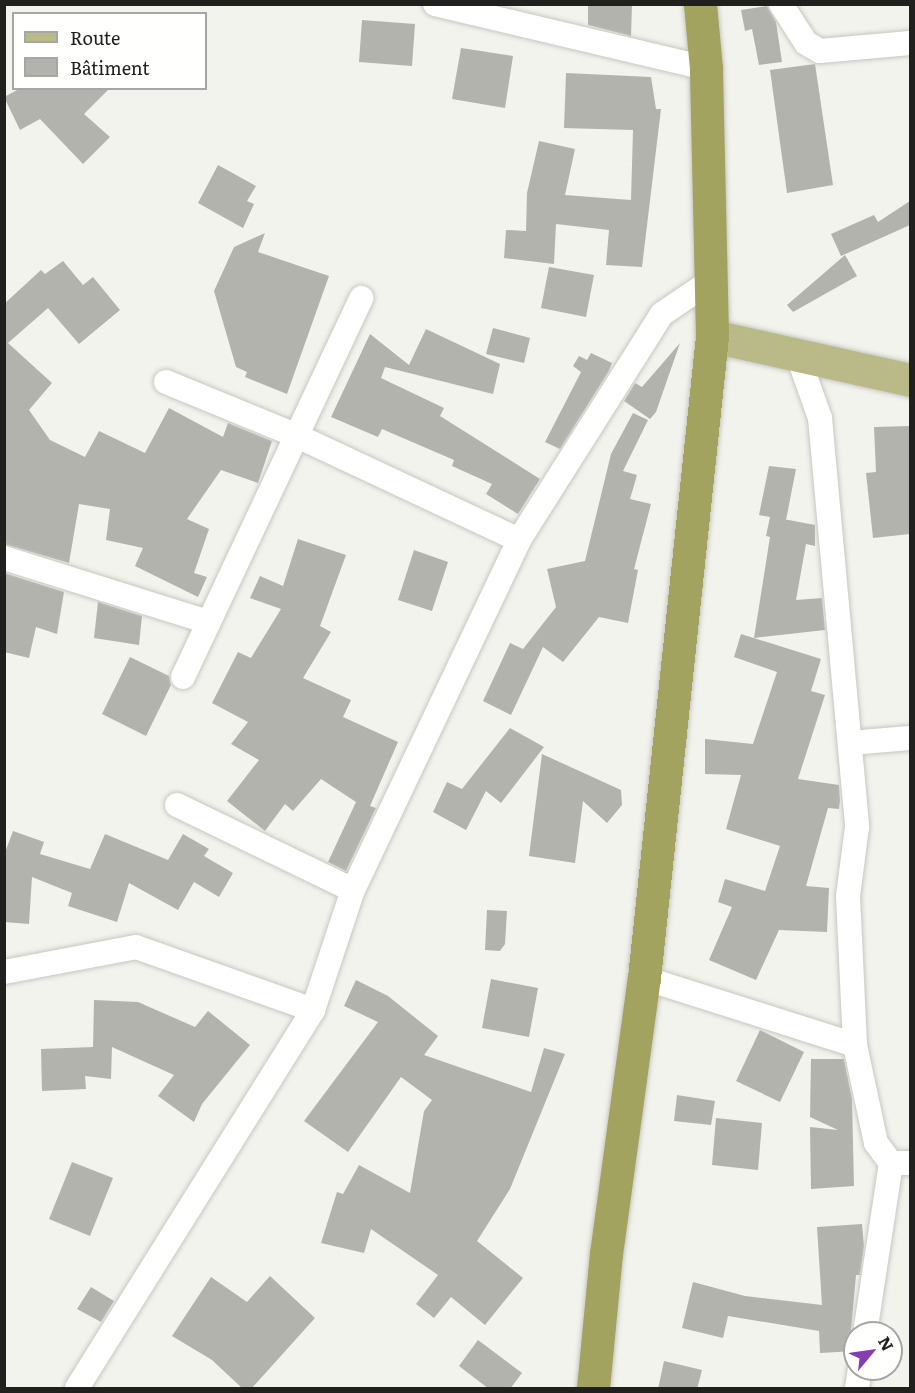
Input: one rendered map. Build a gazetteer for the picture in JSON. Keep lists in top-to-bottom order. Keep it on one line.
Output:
{"legend":["Route","Bâtiment"],"north":"top right"}
